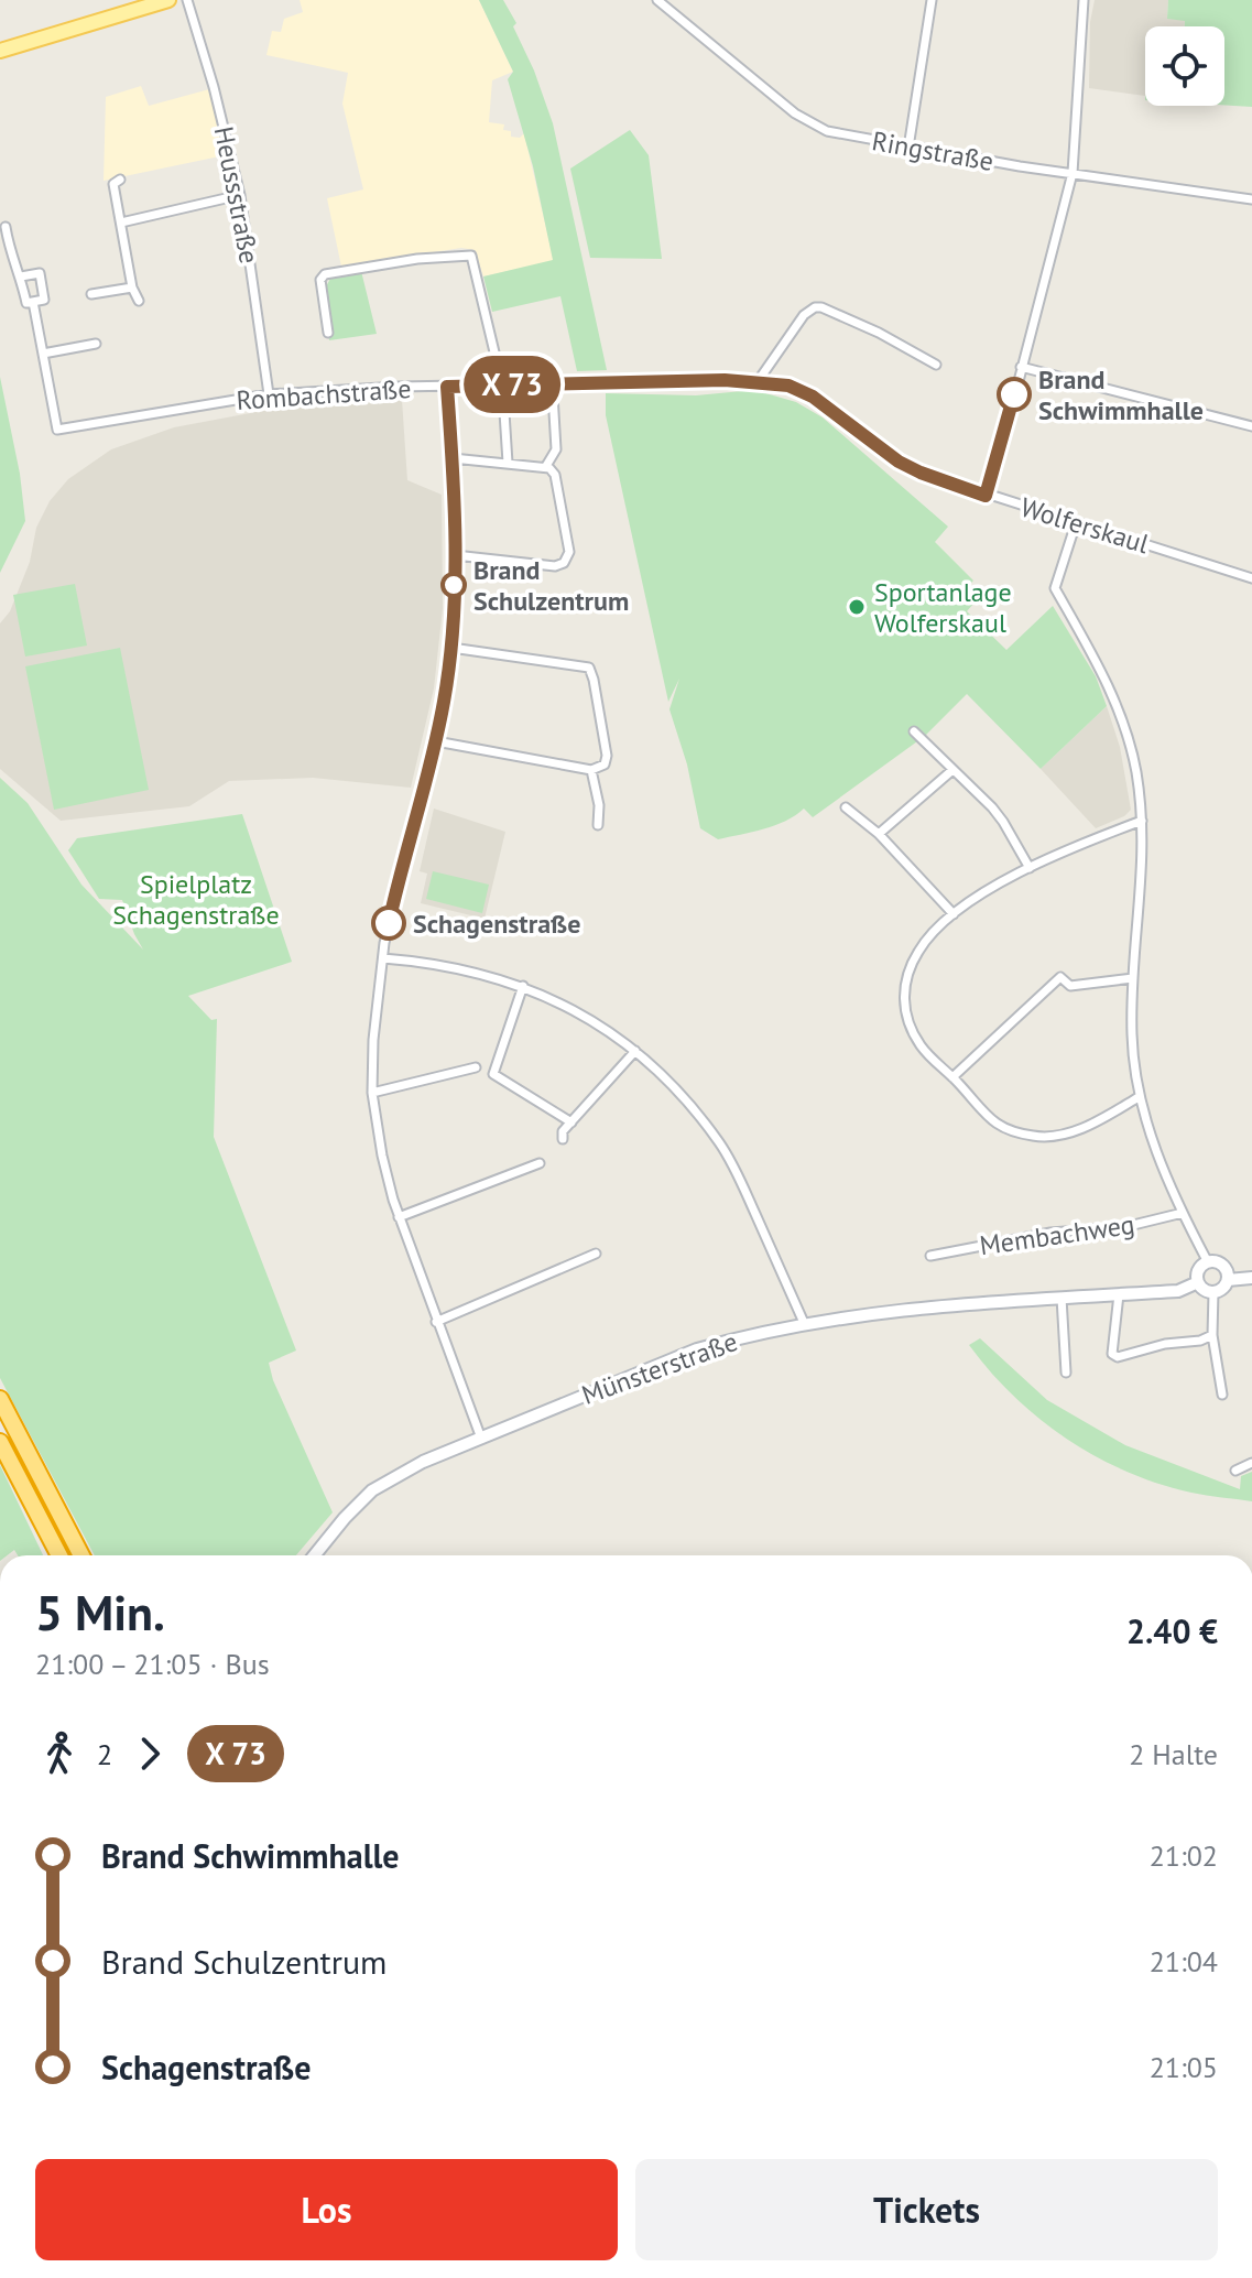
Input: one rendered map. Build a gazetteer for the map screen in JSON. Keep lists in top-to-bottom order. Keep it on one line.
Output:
{"streets":{"street":["Ringstraße","Heussstraße","Rombachstraße","Wolferskaul","Membachweg","Münsterstraße"]},"crossings":[["Ringstraße","Wolferskaul"],["Heussstraße","Rombachstraße"],["Rombachstraße","Wolferskaul"]],"parks":["Spielplatz Schagenstraße"],"places":["Brand Schwimmhalle","Brand Schulzentrum","Sportanlage Wolferskaul","Schagenstraße"],"page":{"on_map":"X 73","heading":["5 Min.","21:00 – 21:05 · Bus","2.40 €"],"legs":["2","X 73","2 Halte"],"list":[{"name":"Brand Schwimmhalle","value":"21:02"},{"name":"Brand Schulzentrum","value":"21:04"},{"name":"Schagenstraße","value":"21:05"}],"buttons":["Los","Tickets"]}}
